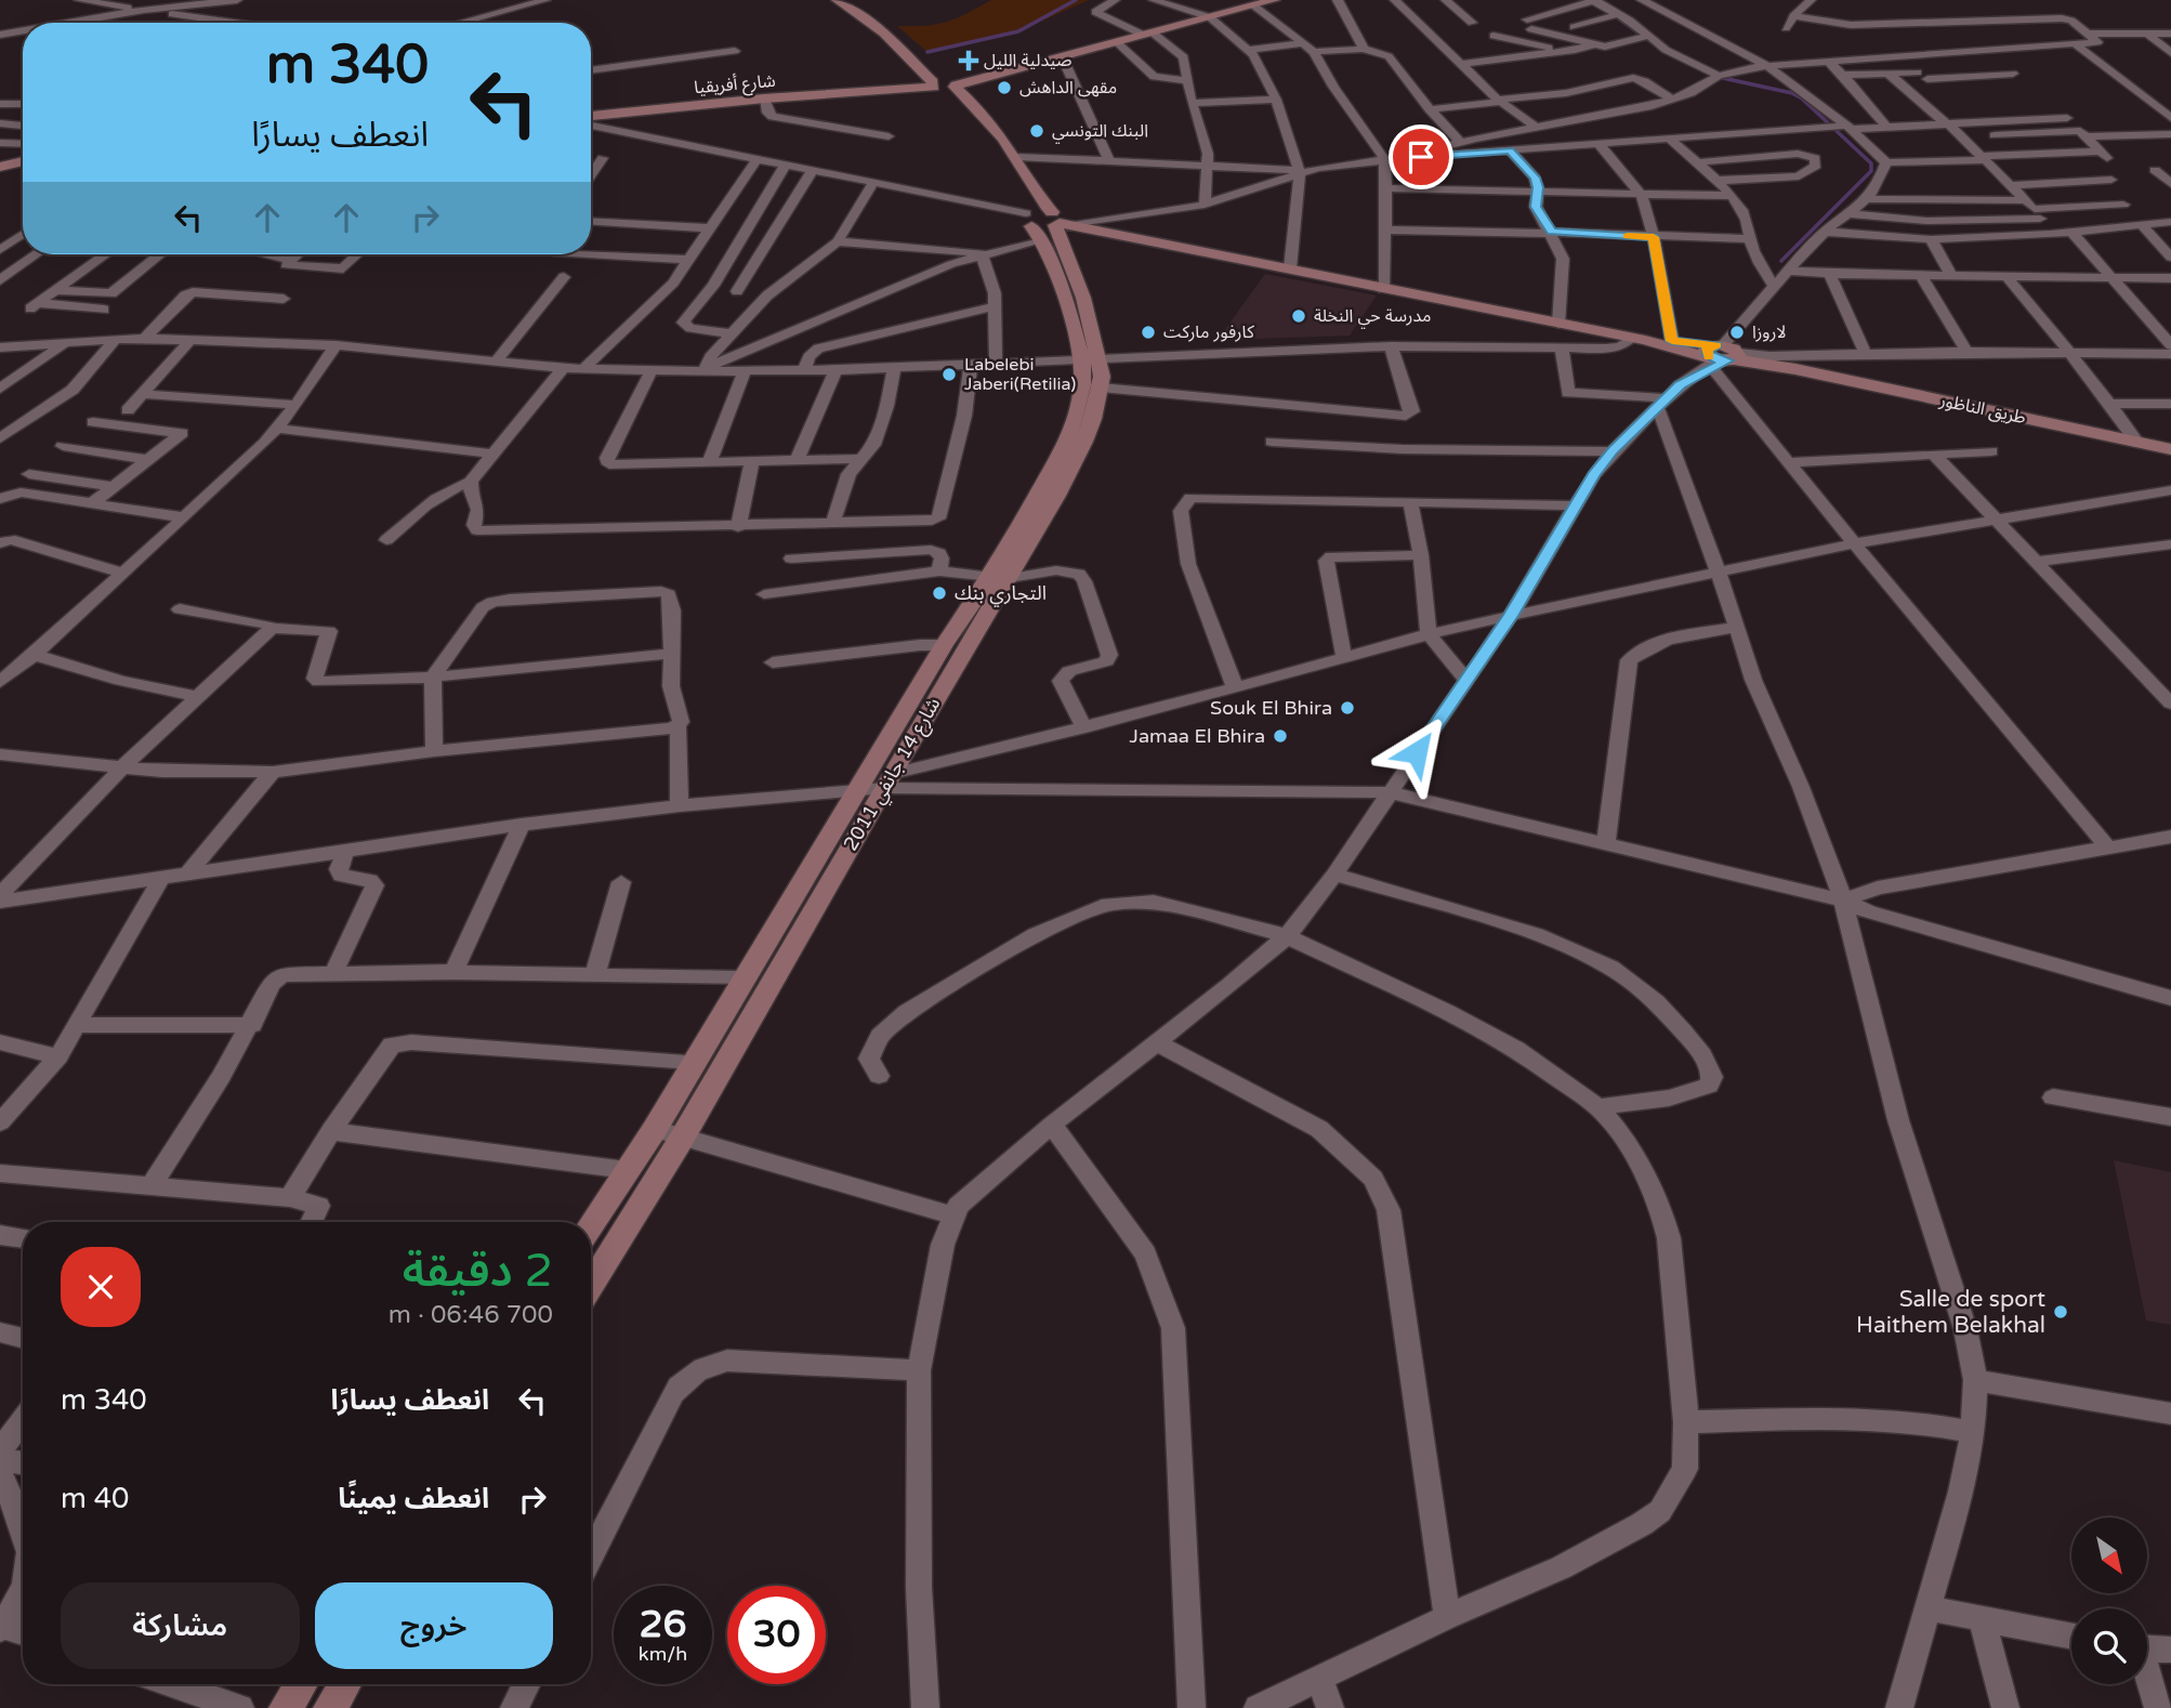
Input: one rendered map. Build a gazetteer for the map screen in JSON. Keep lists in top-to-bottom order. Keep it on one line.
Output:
{"streets":{"main road":["شارع أفريقيا","طريق الناظور","شارع 14 جانفي 2011"]},"crossings":[["شارع أفريقيا","شارع 14 جانفي 2011"]],"places":{"health":["صيدلية الليل"],"other":["مقهى الداهش","البنك التونسي","مدرسة حي النخلة","كارفور ماركت","لاروزا","Labelebi Jaberi(Retilia)","التجاري بنك","Souk El Bhira","Jamaa El Bhira","Salle de sport Haithem Belakhal"]},"north":"bottom right","page":{"turn":["340 m","انعطف يسارًا"],"heading":["2 دقيقة","700 m · 06:46"],"list":[{"name":"انعطف يسارًا","value":"340 m"},{"name":"انعطف يمينًا","value":"40 m"}],"buttons":["خروج","مشاركة"],"speed":"26 km/h","limit":"30"}}
